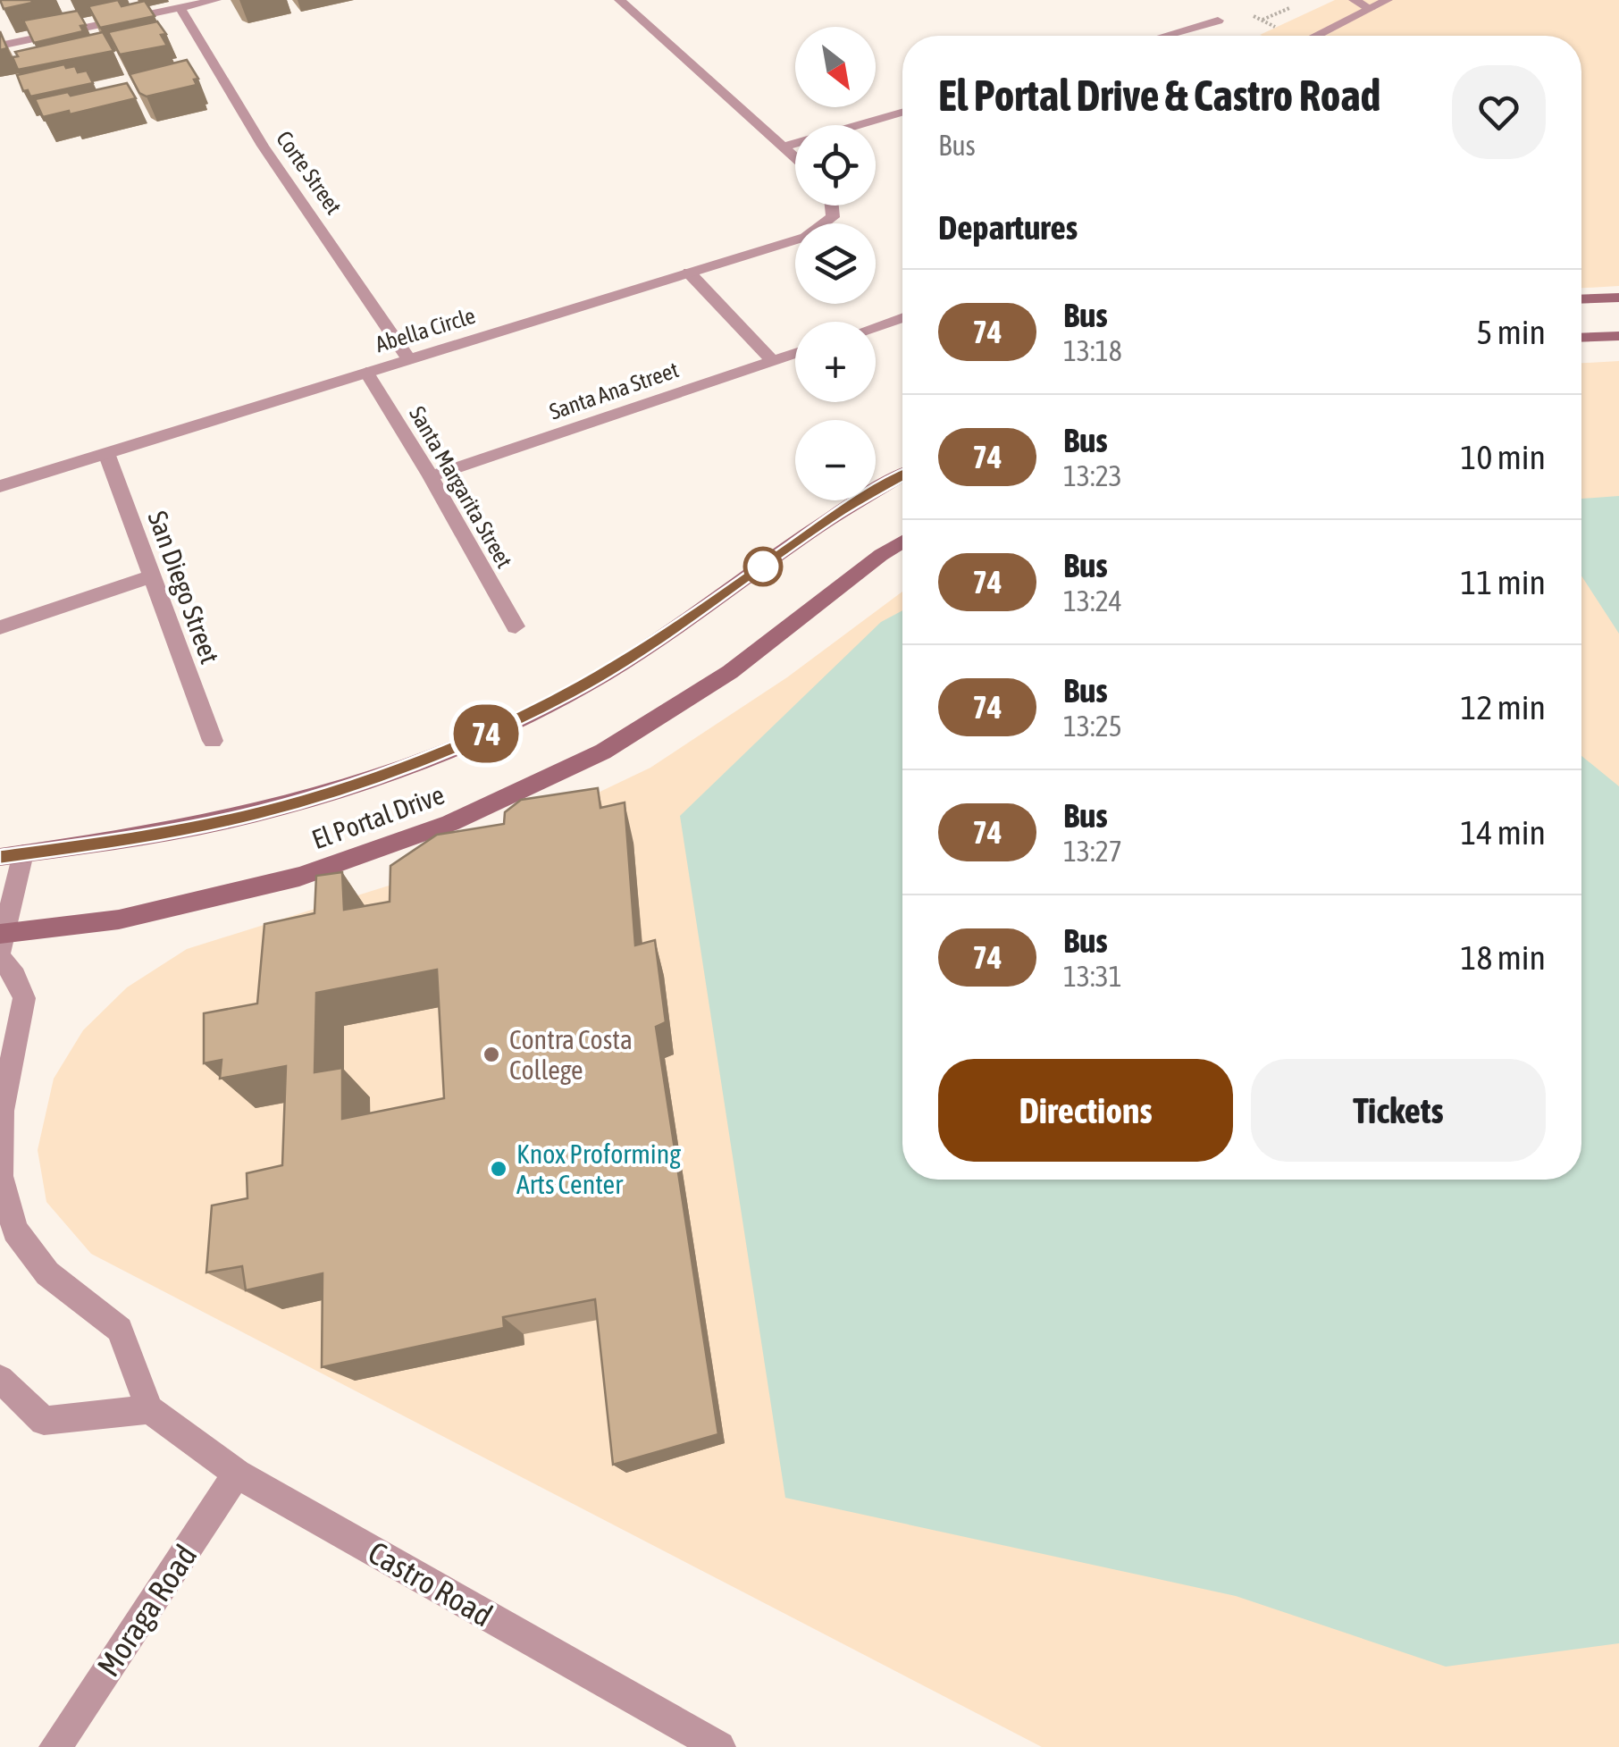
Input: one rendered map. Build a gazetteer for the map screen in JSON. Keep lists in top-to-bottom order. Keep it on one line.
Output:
{"streets":{"main road":["El Portal Drive"],"street":["Corte Street","Abella Circle","Santa Ana Street","Santa Margarita Street","San Diego Street","Castro Road","Moraga Road"]},"crossings":[["Corte Street","Abella Circle"],["Abella Circle","Santa Margarita Street"],["Abella Circle","San Diego Street"],["Santa Ana Street","Santa Margarita Street"],["Castro Road","Moraga Road"]],"places":["Contra Costa College","Knox Proforming Arts Center"],"lines":["bus line 74"],"north":"bottom right","page":{"on_map":"74","map_buttons":["+","−"],"heading":[["El Portal Drive & Castro Road","Bus"],"Departures"],"list":[{"mark":"74","name":"Bus","note":"13:18","value":"5 min"},{"mark":"74","name":"Bus","note":"13:23","value":"10 min"},{"mark":"74","name":"Bus","note":"13:24","value":"11 min"},{"mark":"74","name":"Bus","note":"13:25","value":"12 min"},{"mark":"74","name":"Bus","note":"13:27","value":"14 min"},{"mark":"74","name":"Bus","note":"13:31","value":"18 min"}],"buttons":["Directions","Tickets"]}}
